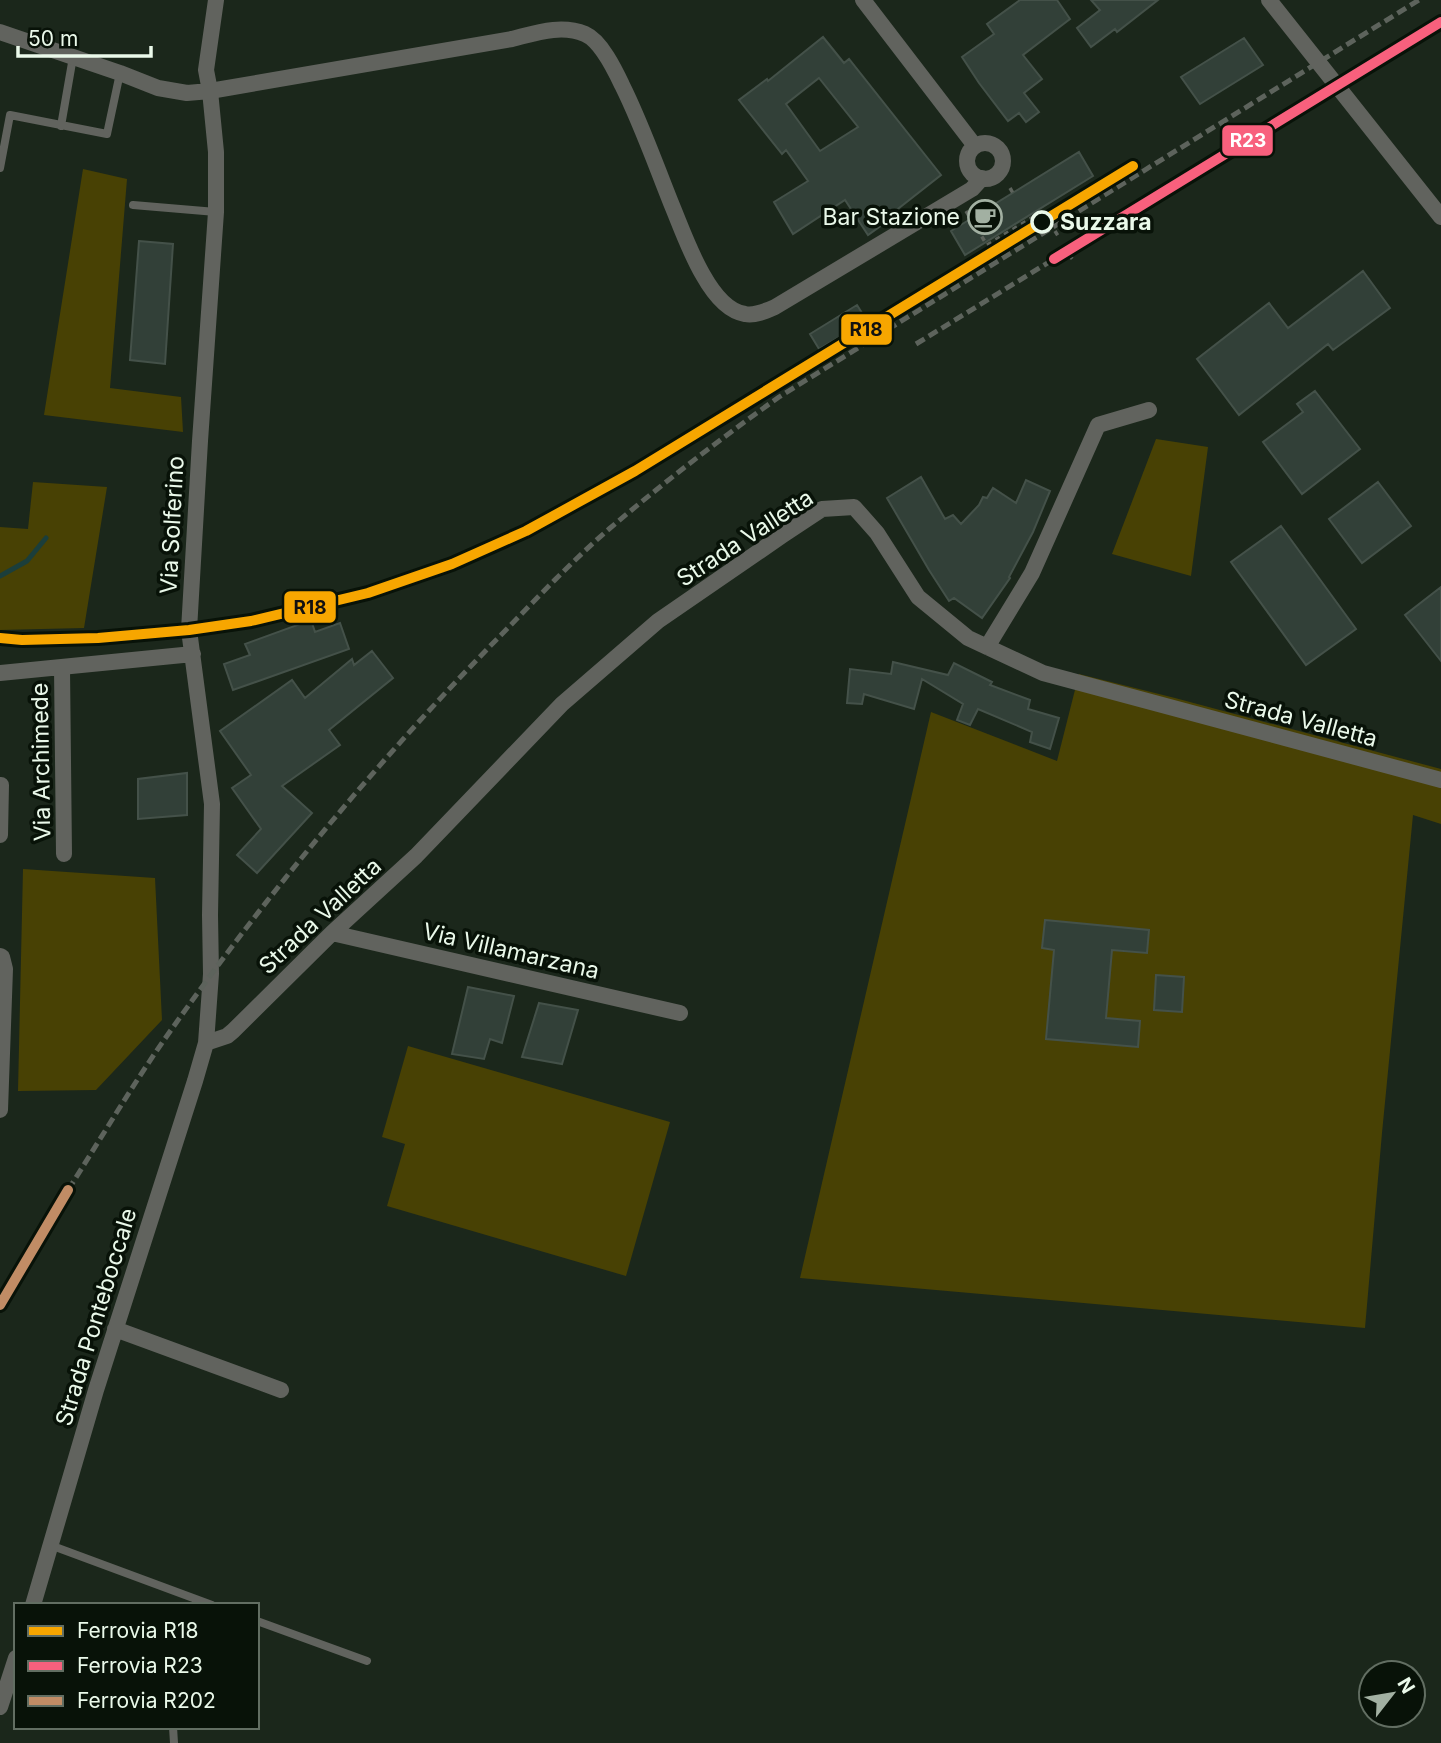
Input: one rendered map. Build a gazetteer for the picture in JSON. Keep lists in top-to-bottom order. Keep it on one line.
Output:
{"streets":{"street":["Via Solferino","Strada Valletta","Via Archimede","Via Villamarzana","Strada Ponteboccale"]},"crossings":[["Via Solferino","Strada Valletta"],["Via Solferino","Strada Ponteboccale"],["Strada Valletta","Via Villamarzana"],["Strada Valletta","Strada Ponteboccale"]],"places":{"cafe":["Bar Stazione"],"other":["Suzzara"]},"lines":["rail line R23","rail line R18","rail line R202"],"legend":["Ferrovia R18","Ferrovia R23","Ferrovia R202"],"scale_bar":"50 m","north":"top right"}
